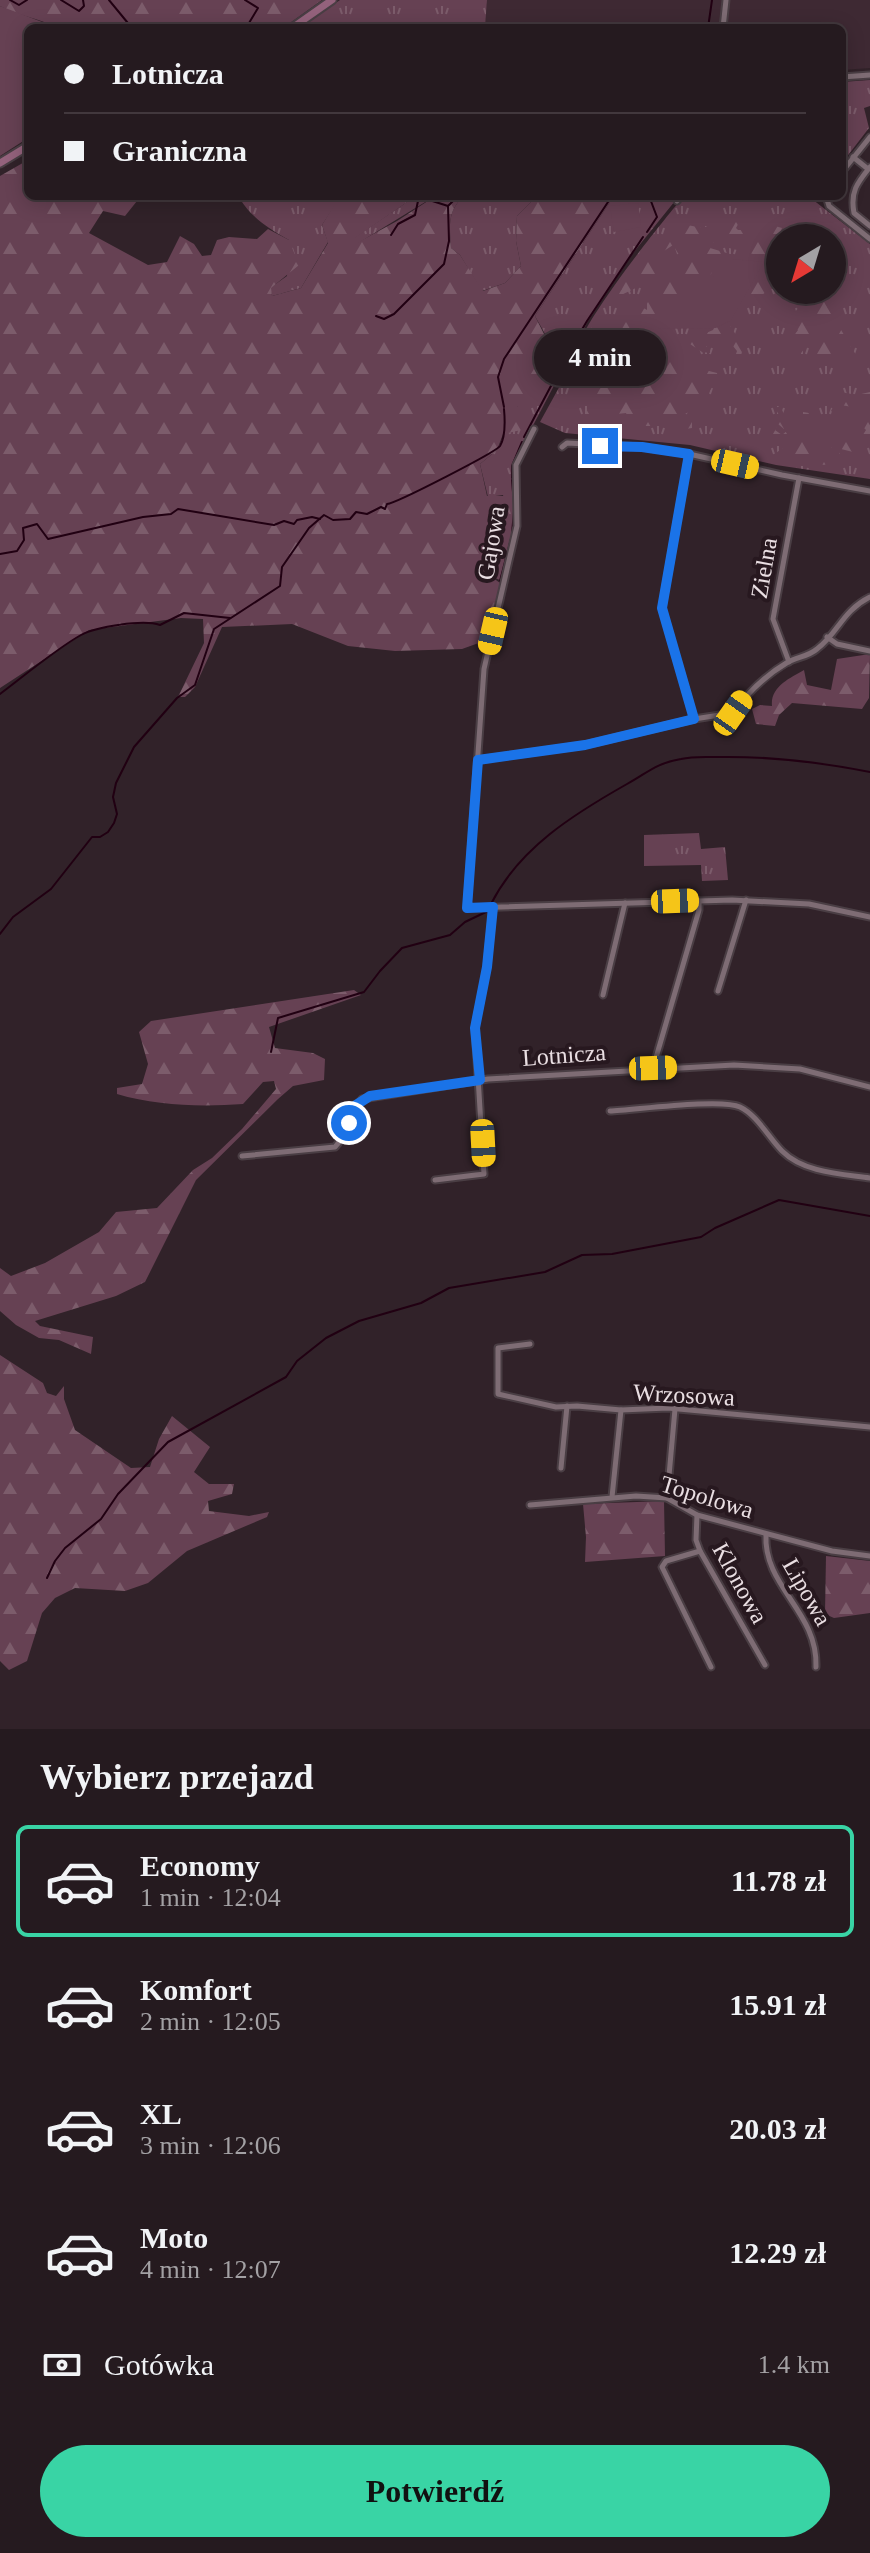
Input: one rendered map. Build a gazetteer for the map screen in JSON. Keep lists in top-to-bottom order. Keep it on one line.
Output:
{"streets":{"street":["Gajowa","Zielna","Lotnicza","Wrzosowa","Topolowa","Klonowa","Lipowa"]},"crossings":[["Topolowa","Klonowa"],["Topolowa","Lipowa"]],"north":"bottom left","page":{"banner":["Lotnicza","Graniczna"],"bubble":"4 min","heading":"Wybierz przejazd","list":[{"name":"Economy","note":"1 min · 12:04","value":"11.78 zł"},{"name":"Komfort","note":"2 min · 12:05","value":"15.91 zł"},{"name":"XL","note":"3 min · 12:06","value":"20.03 zł"},{"name":"Moto","note":"4 min · 12:07","value":"12.29 zł"}],"pay":["Gotówka","1.4 km"],"buttons":"Potwierdź"}}
